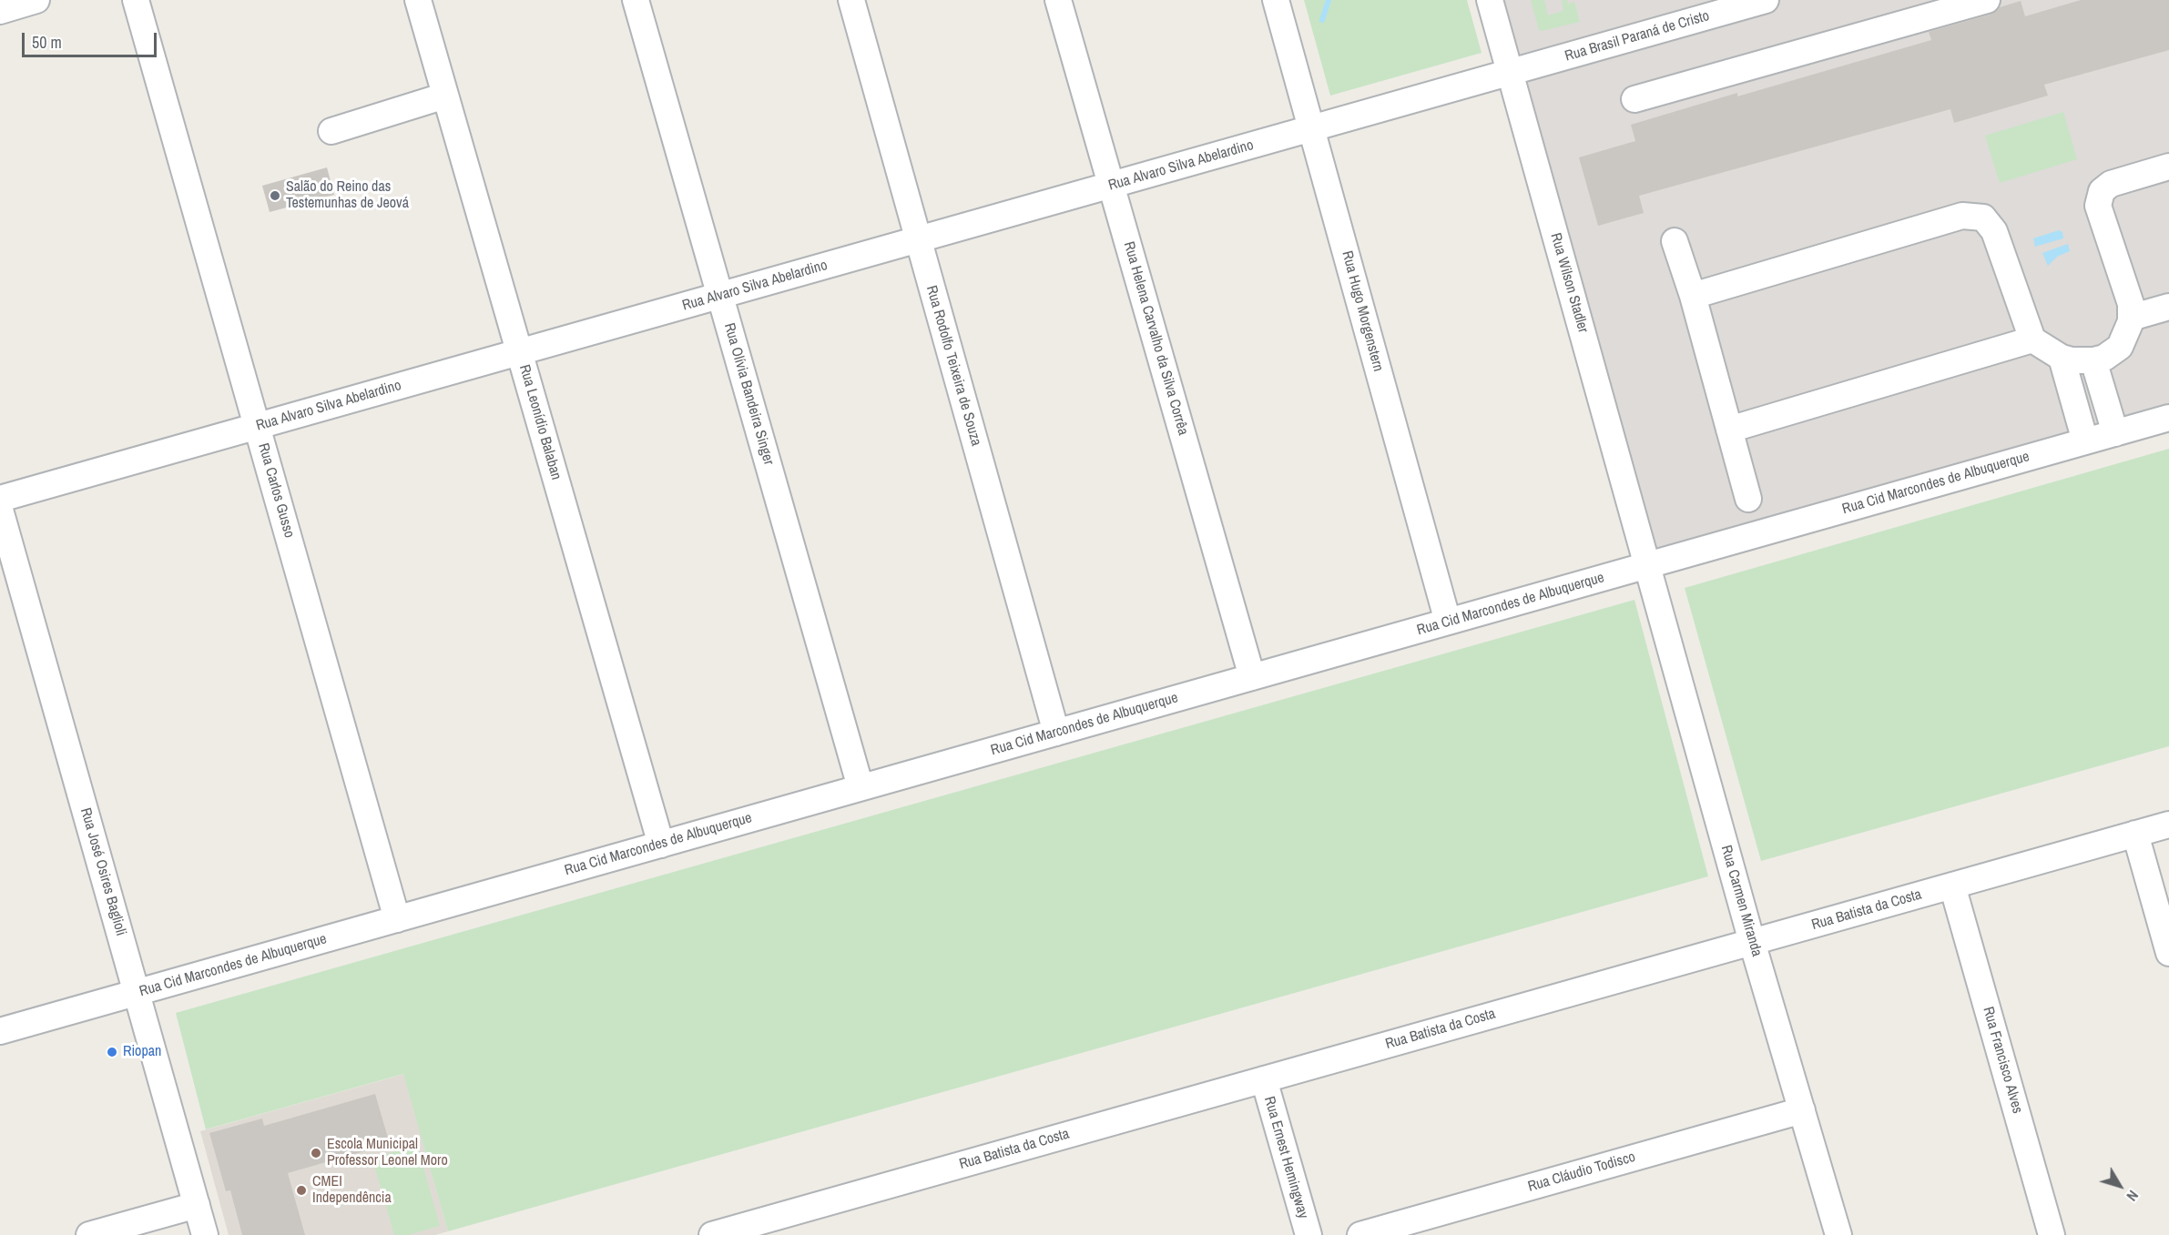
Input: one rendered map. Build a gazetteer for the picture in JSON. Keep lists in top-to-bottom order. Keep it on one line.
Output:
{"streets":{"street":["Rua Brasil Paraná de Cristo","Rua Alvaro Silva Abelardino","Rua Wilson Stadler","Rua Hugo Morgenstern","Rua Helena Carvalho da Silva Corrêa","Rua Rodolfo Teixeira de Souza","Rua Olívia Bandeira Singer","Rua Leonídio Balaban","Rua Cid Marcondes de Albuquerque","Rua Carlos Gusso","Rua José Osires Baglioli","Rua Carmen Miranda","Rua Batista da Costa","Rua Francisco Alves","Rua Ernest Hemingway","Rua Cláudio Todisco"]},"crossings":[["Rua Brasil Paraná de Cristo","Rua Alvaro Silva Abelardino"],["Rua Brasil Paraná de Cristo","Rua Wilson Stadler"],["Rua Alvaro Silva Abelardino","Rua Wilson Stadler"],["Rua Alvaro Silva Abelardino","Rua Hugo Morgenstern"],["Rua Alvaro Silva Abelardino","Rua Helena Carvalho da Silva Corrêa"],["Rua Alvaro Silva Abelardino","Rua Rodolfo Teixeira de Souza"],["Rua Alvaro Silva Abelardino","Rua Olívia Bandeira Singer"],["Rua Alvaro Silva Abelardino","Rua Leonídio Balaban"],["Rua Alvaro Silva Abelardino","Rua Carlos Gusso"],["Rua Wilson Stadler","Rua Cid Marcondes de Albuquerque"],["Rua Wilson Stadler","Rua Carmen Miranda"],["Rua Hugo Morgenstern","Rua Cid Marcondes de Albuquerque"],["Rua Helena Carvalho da Silva Corrêa","Rua Cid Marcondes de Albuquerque"],["Rua Rodolfo Teixeira de Souza","Rua Cid Marcondes de Albuquerque"],["Rua Olívia Bandeira Singer","Rua Cid Marcondes de Albuquerque"],["Rua Leonídio Balaban","Rua Cid Marcondes de Albuquerque"],["Rua Cid Marcondes de Albuquerque","Rua Carlos Gusso"],["Rua Cid Marcondes de Albuquerque","Rua José Osires Baglioli"],["Rua Cid Marcondes de Albuquerque","Rua Carmen Miranda"],["Rua Carmen Miranda","Rua Batista da Costa"],["Rua Carmen Miranda","Rua Cláudio Todisco"],["Rua Batista da Costa","Rua Francisco Alves"],["Rua Batista da Costa","Rua Ernest Hemingway"]],"places":["Salão do Reino das Testemunhas de Jeová","Riopan","Escola Municipal Professor Leonel Moro","CMEI Independência"],"scale_bar":"50 m","north":"bottom right"}
